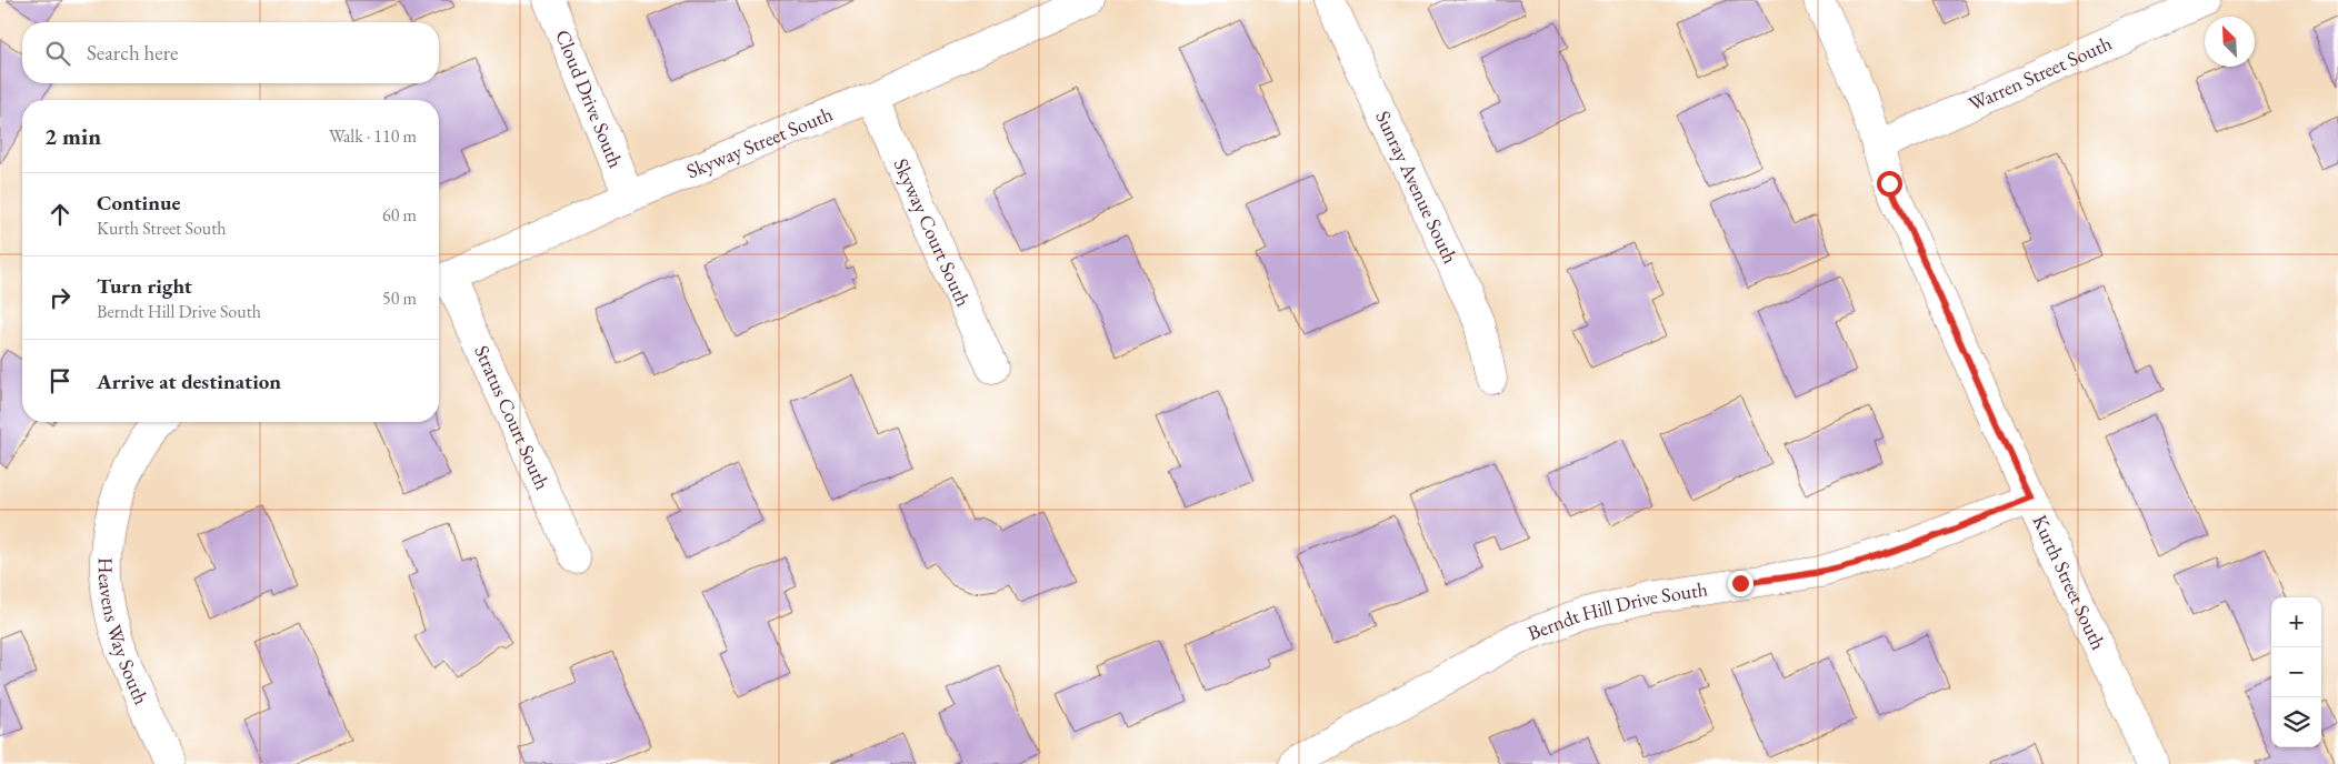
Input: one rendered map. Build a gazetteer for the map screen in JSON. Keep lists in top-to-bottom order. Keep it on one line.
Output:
{"streets":{"street":["Warren Street South","Cloud Drive South","Skyway Street South","Sunray Avenue South","Skyway Court South","Stratus Court South","Kurth Street South","Berndt Hill Drive South","Heavens Way South"]},"crossings":[["Warren Street South","Kurth Street South"],["Cloud Drive South","Skyway Street South"],["Skyway Street South","Skyway Court South"],["Skyway Street South","Stratus Court South"],["Kurth Street South","Berndt Hill Drive South"]],"north":"top left","page":{"search":"Search here","heading":["2 min","Walk · 110 m"],"list":[["Continue","Kurth Street South","60 m"],["Turn right","Berndt Hill Drive South","50 m"],"Arrive at destination"],"map_buttons":["+","−"]}}
